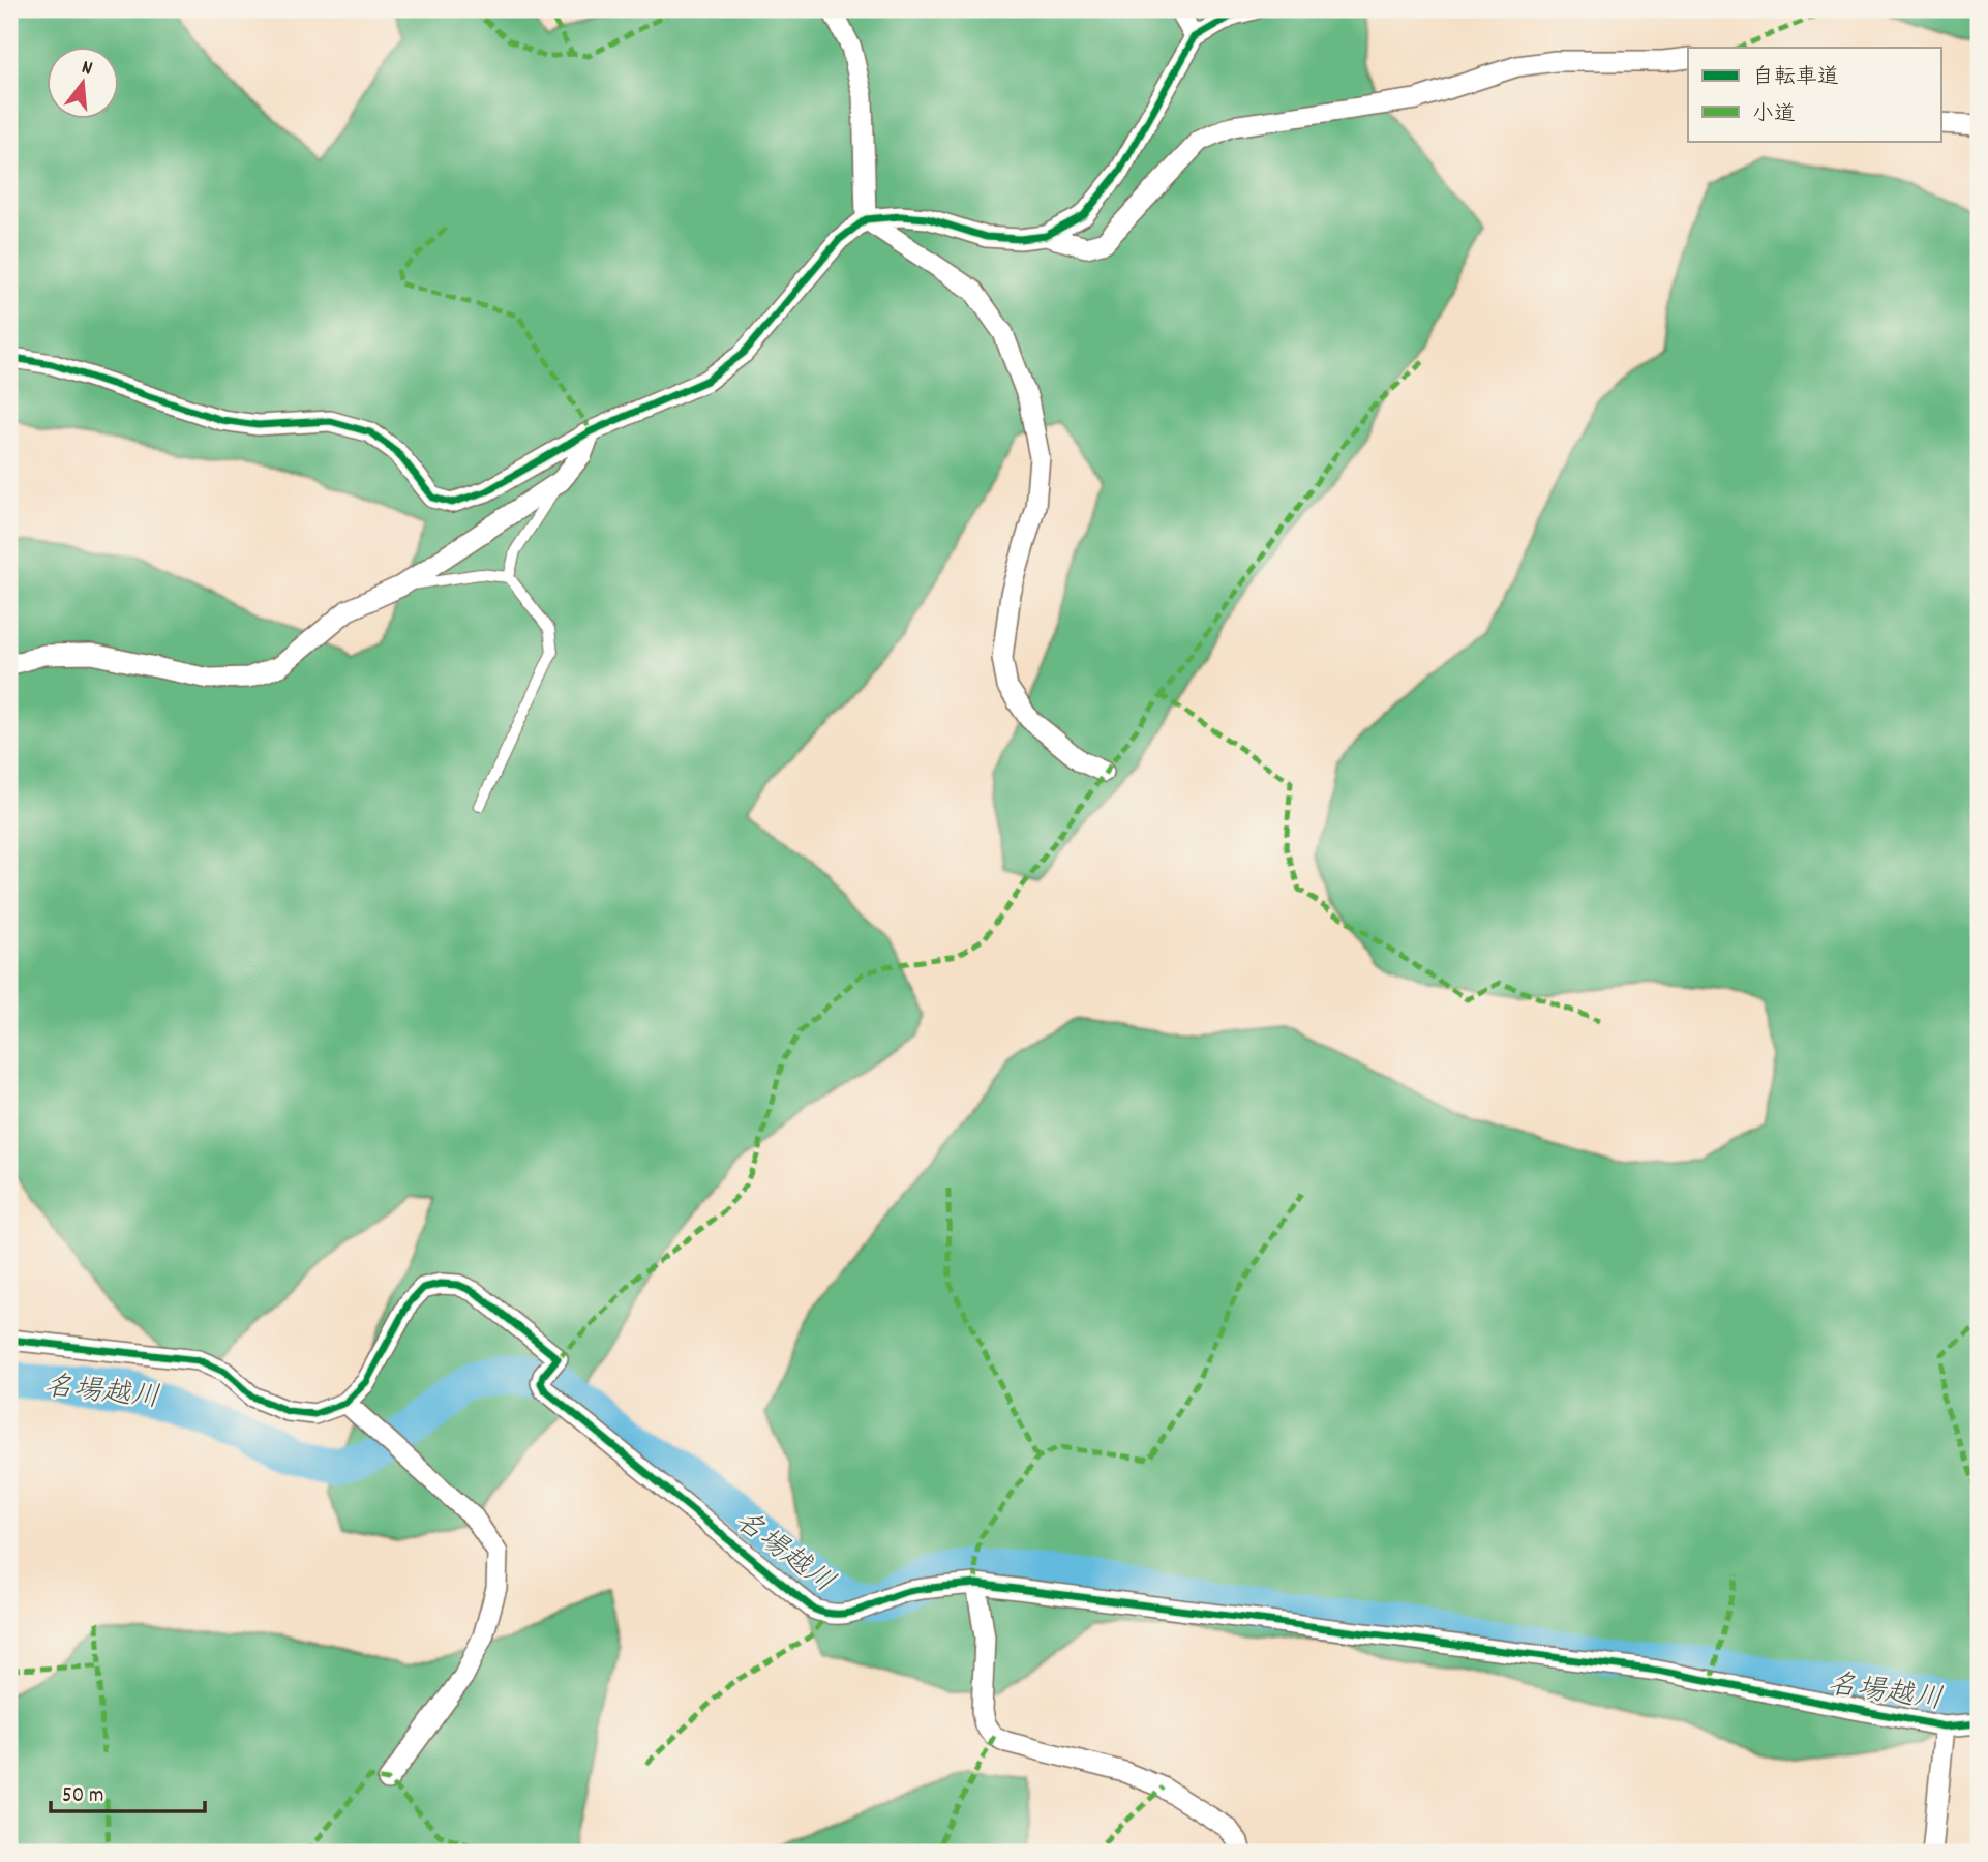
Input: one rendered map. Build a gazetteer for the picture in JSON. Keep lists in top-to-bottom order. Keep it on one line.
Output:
{"water":["名場越川"],"legend":["自転車道","小道"],"scale_bar":"50 m","north":"top"}
